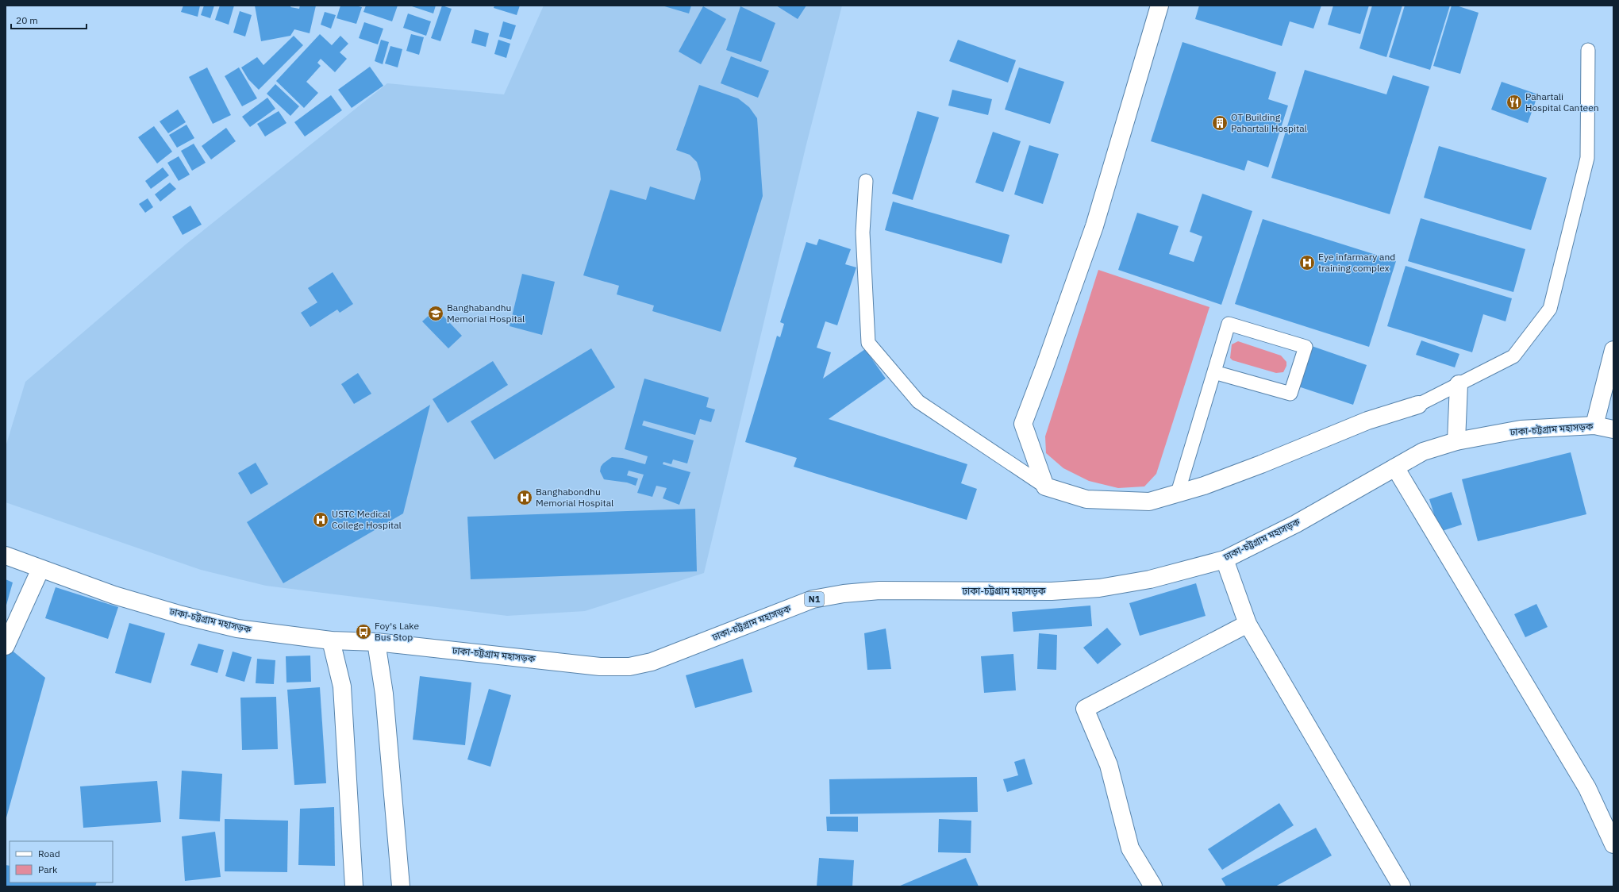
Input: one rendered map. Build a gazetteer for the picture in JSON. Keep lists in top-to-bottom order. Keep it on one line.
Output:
{"streets":{"main road":["ঢাকা-চট্টগ্রাম মহাসড়ক","N1"]},"places":{"restaurant":["Pahartali Hospital Canteen"],"building":["OT Building Pahartali Hospital"],"hospital":["Eye infarmary and training complex","Banghabondhu Memorial Hospital","USTC Medical College Hospital"],"school or university":["Banghabandhu Memorial Hospital"],"bus stop":["Foy's Lake Bus Stop"]},"legend":["Road","Park"],"scale_bar":"20 m"}
